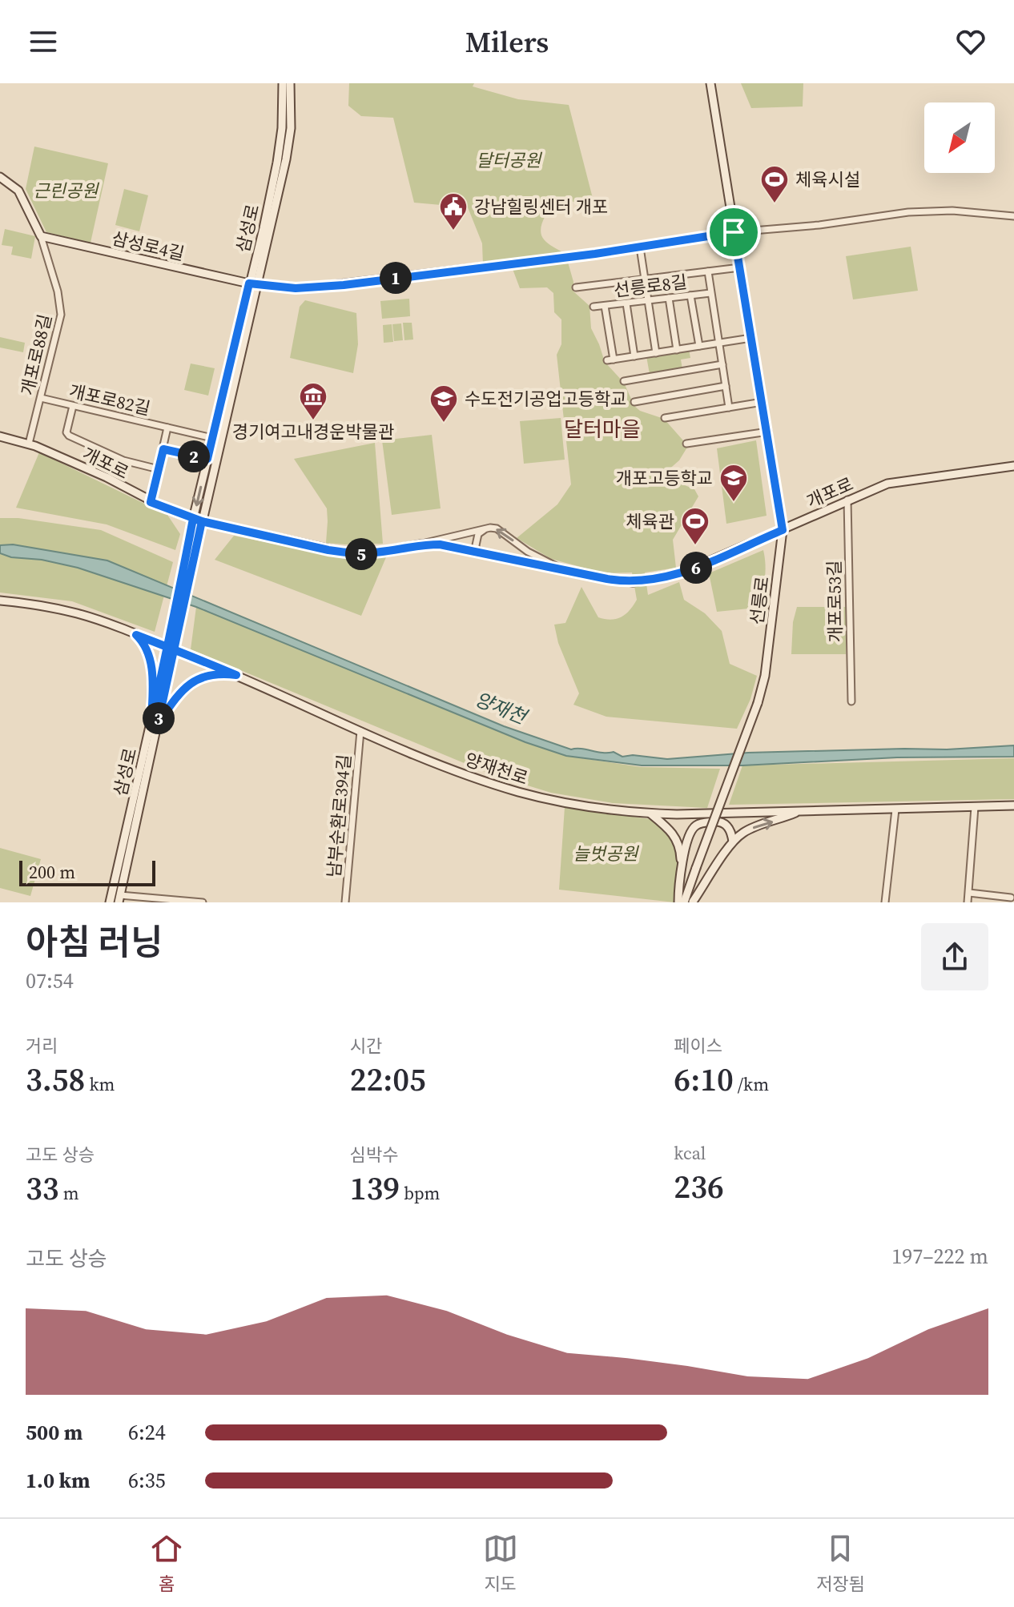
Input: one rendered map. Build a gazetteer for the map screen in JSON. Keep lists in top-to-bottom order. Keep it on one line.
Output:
{"streets":{"street":["삼성로","삼성로4길","선릉로8길","개포로88길","개포로82길","개포로","선릉로","개포로53길","양재천로","남부순환로394길"]},"crossings":[["삼성로","삼성로4길"],["삼성로","개포로"],["삼성로4길","개포로88길"],["삼성로4길","선릉로"],["개포로88길","개포로82길"],["개포로88길","개포로"],["개포로82길","개포로"],["개포로","선릉로"],["개포로","개포로53길"],["양재천로","남부순환로394길"]],"districts":["달터마을"],"water":["양재천"],"parks":["달터공원","근린공원","늘벗공원"],"places":{"sports":["체육시설","체육관"],"public building":["강남힐링센터 개포"],"museum":["경기여고내경운박물관"],"school or university":["수도전기공업고등학교","개포고등학교"]},"scale_bar":"200 m","north":"bottom left","page":{"header":"Milers","pins":["1","2","5","6","3"],"scale":"200 m","heading":["아침 러닝","07:54"],"stats":[["거리","3.58 km"],["시간","22:05"],["페이스","6:10 /km"],["고도 상승","33 m"],["심박수","139 bpm"],["kcal","236"]],"chart":["고도 상승","197–222 m"],"list":[{"name":"500 m","note":"6:24"},{"name":"1.0 km","note":"6:35"}],"tabs":["홈","지도","저장됨"]}}
